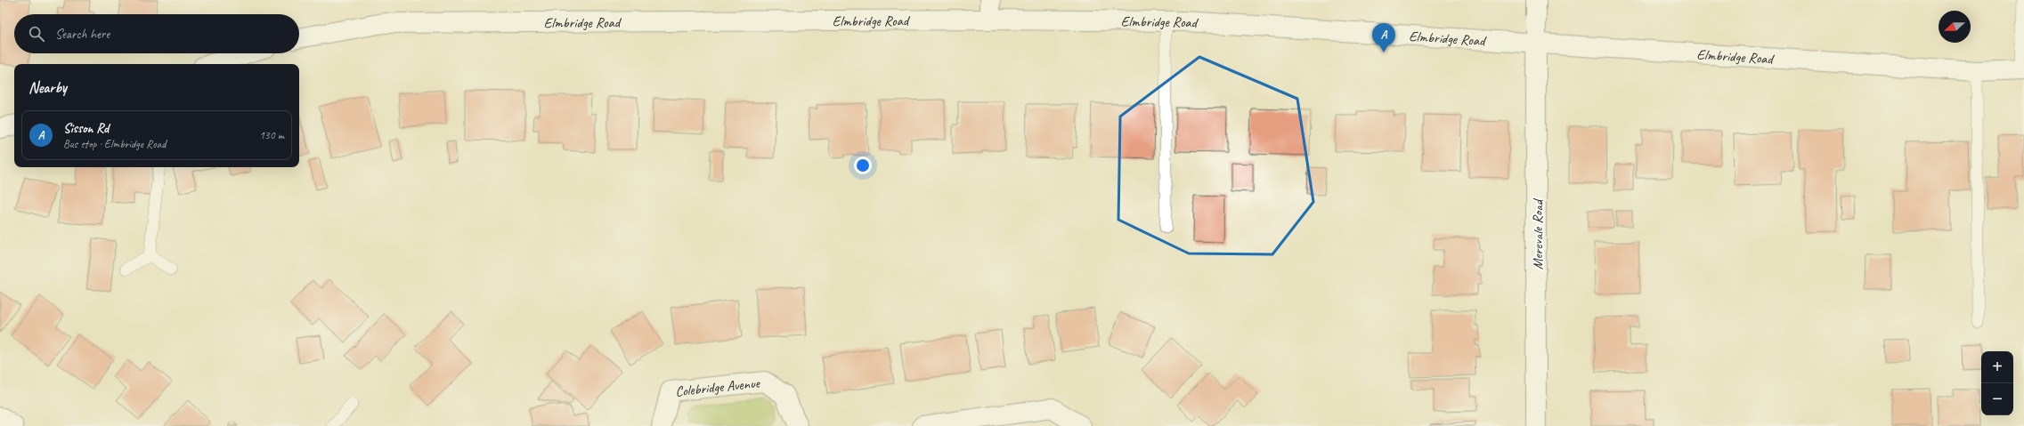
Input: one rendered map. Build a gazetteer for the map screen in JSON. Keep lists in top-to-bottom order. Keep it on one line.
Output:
{"streets":{"street":["Elmbridge Road","Merevale Road","Colebridge Avenue"]},"crossings":[["Elmbridge Road","Merevale Road"]],"north":"left","page":{"search":"Search here","pins":"A","heading":"Nearby","list":[{"mark":"A","name":"Sisson Rd","note":"Bus stop · Elmbridge Road","value":"130 m"}],"map_buttons":["+","−"]}}
